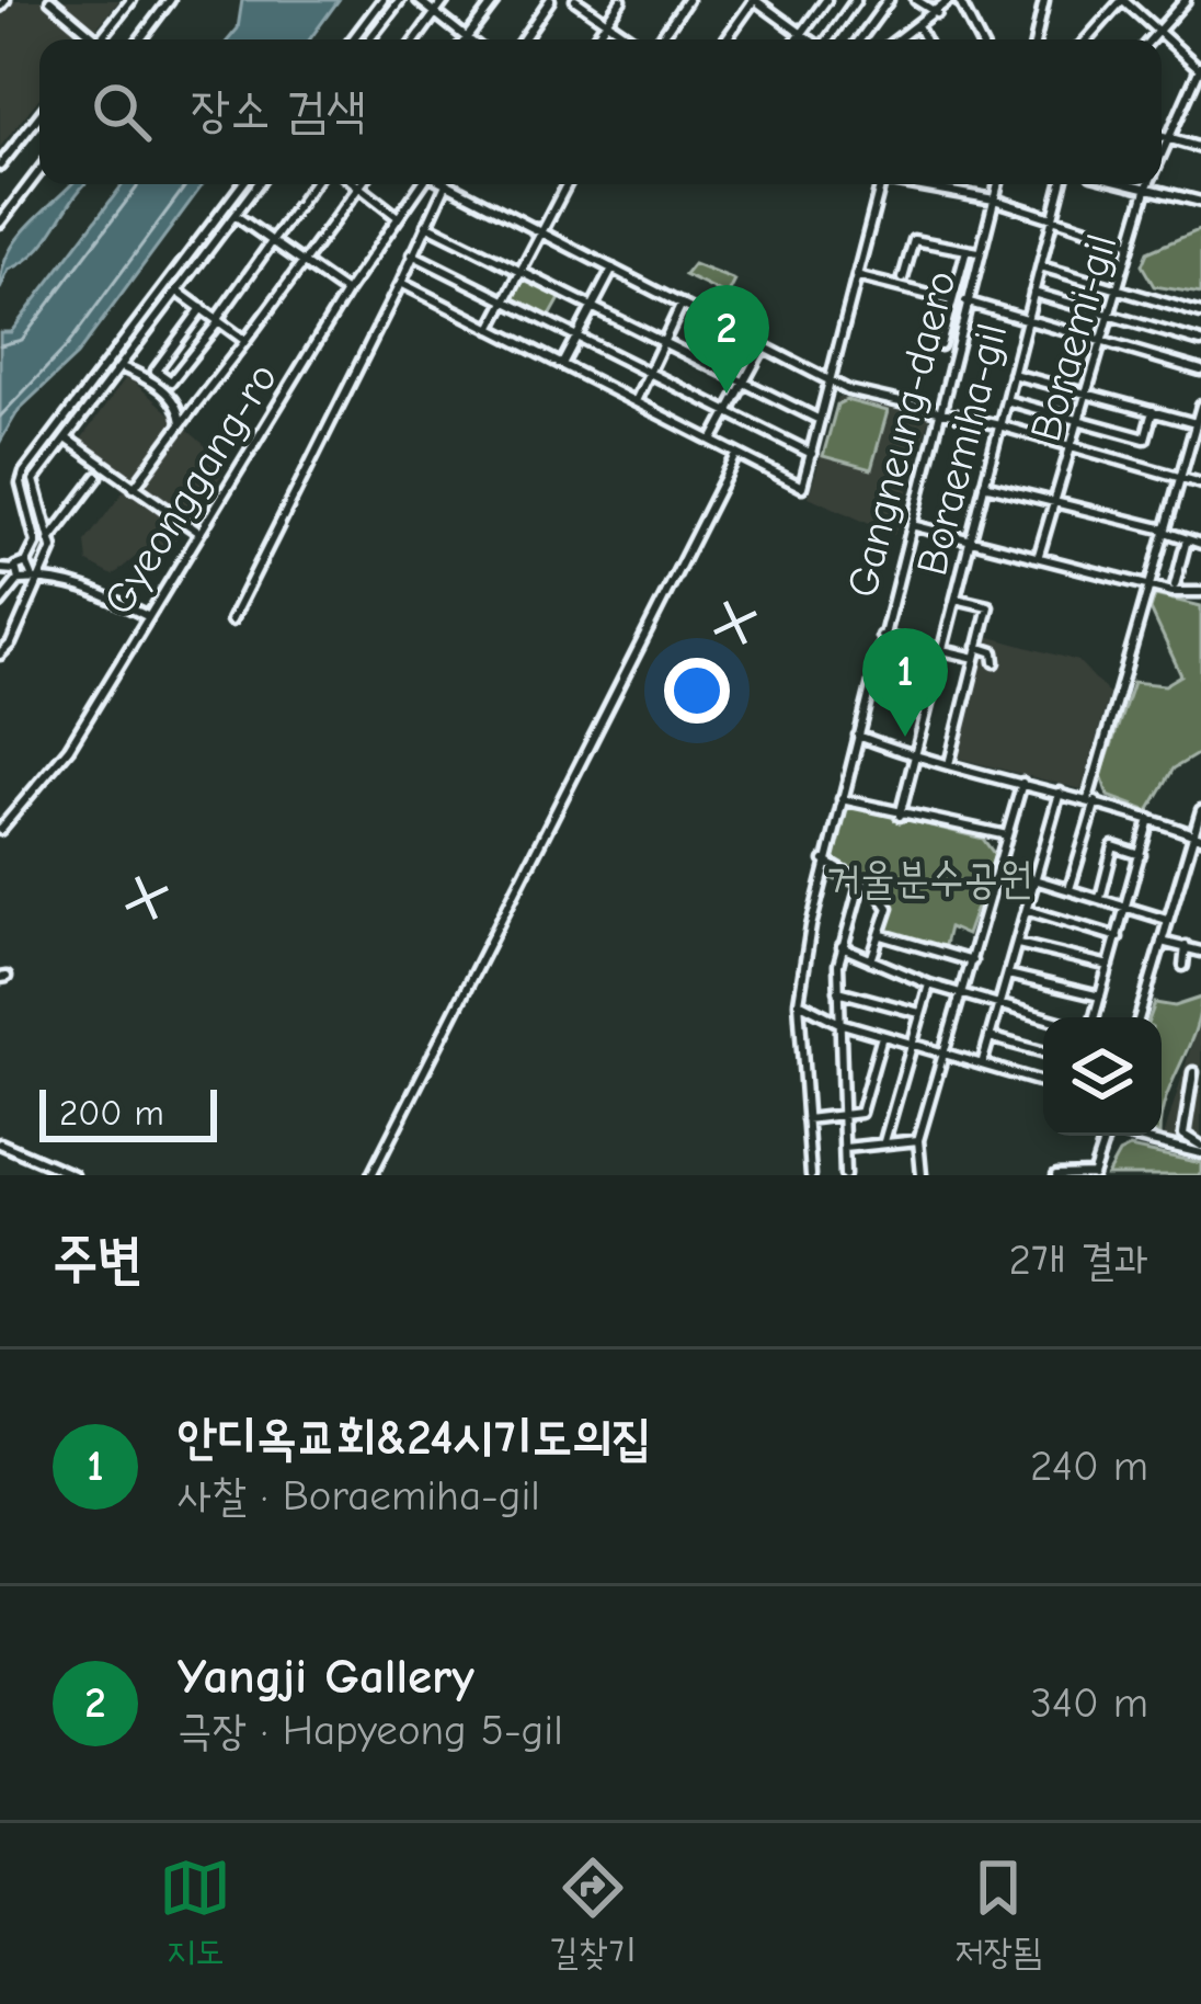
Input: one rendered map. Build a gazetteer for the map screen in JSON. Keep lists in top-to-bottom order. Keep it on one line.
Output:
{"streets":{"street":["Boraemi-gil","Gangneung-daero","Boraemiha-gil","Gyeonggang-ro"]},"parks":["거울분수공원"],"scale_bar":"200 m","page":{"search":"장소 검색","pins":["2","1"],"scale":"200 m","heading":["주변","2개 결과"],"list":[{"mark":"1","name":"안디옥교회&24시기도의집","note":"사찰 · Boraemiha-gil","value":"240 m"},{"mark":"2","name":"Yangji Gallery","note":"극장 · Hapyeong 5-gil","value":"340 m"}],"nav":["지도","길찾기","저장됨"]}}
